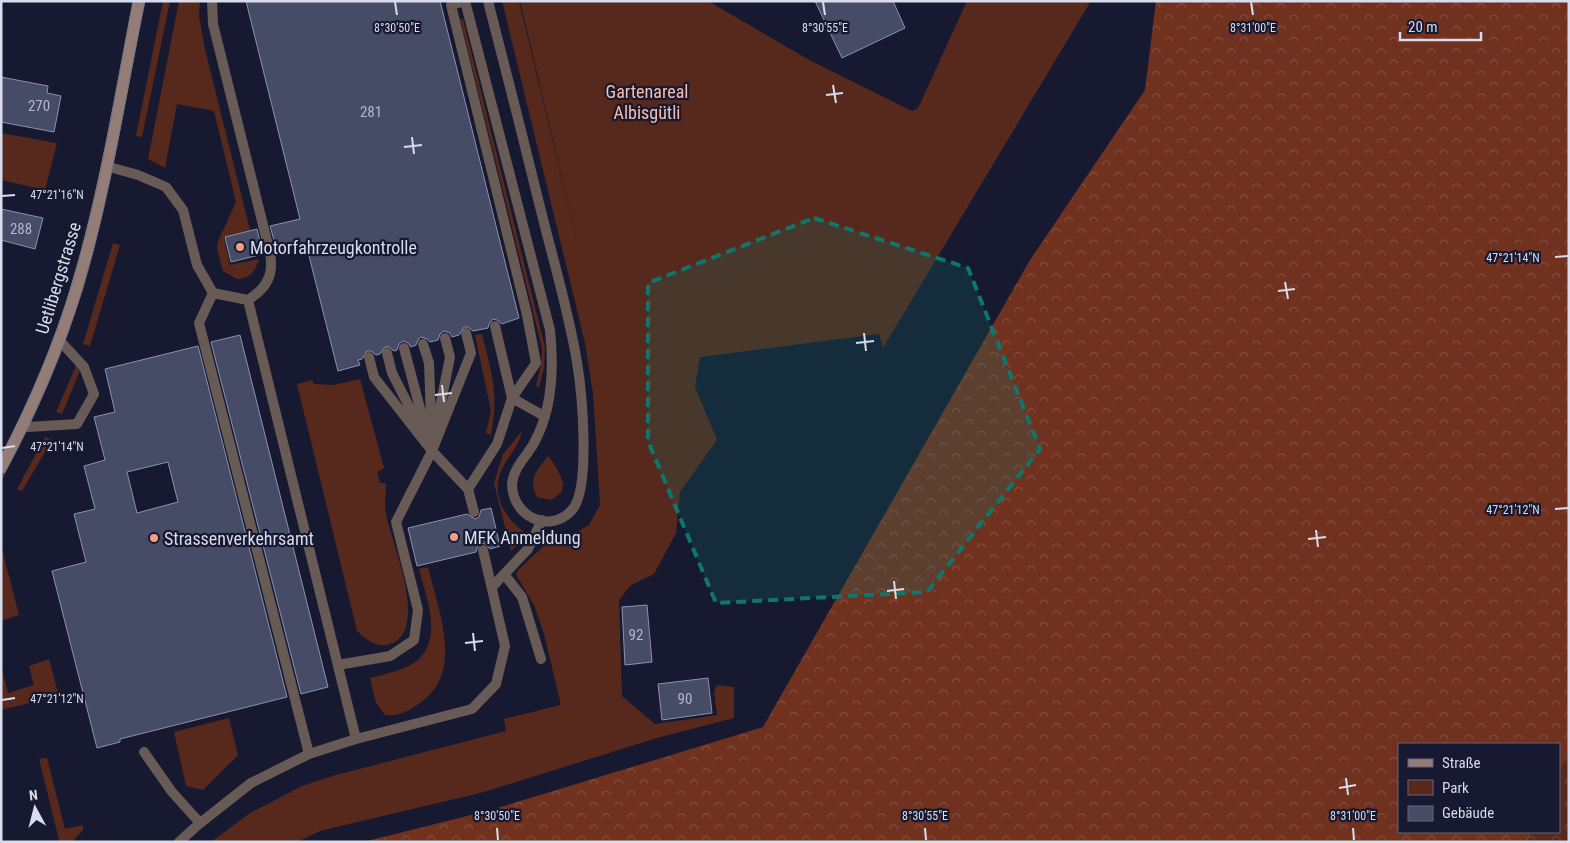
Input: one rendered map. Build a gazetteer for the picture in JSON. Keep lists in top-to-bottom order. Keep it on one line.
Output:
{"streets":{"main road":["Uetlibergstrasse"]},"parks":["Gartenareal Albisgütli"],"places":["Motorfahrzeugkontrolle","MFK Anmeldung","Strassenverkehrsamt"],"house_numbers":["270","281","288","92","90"],"legend":["Straße","Park","Gebäude"],"scale_bar":"20 m","north":"top","coordinates":["8°30'50\"E","8°30'55\"E","8°31'00\"E","47°21'16\"N","47°21'14\"N","47°21'12\"N"]}
